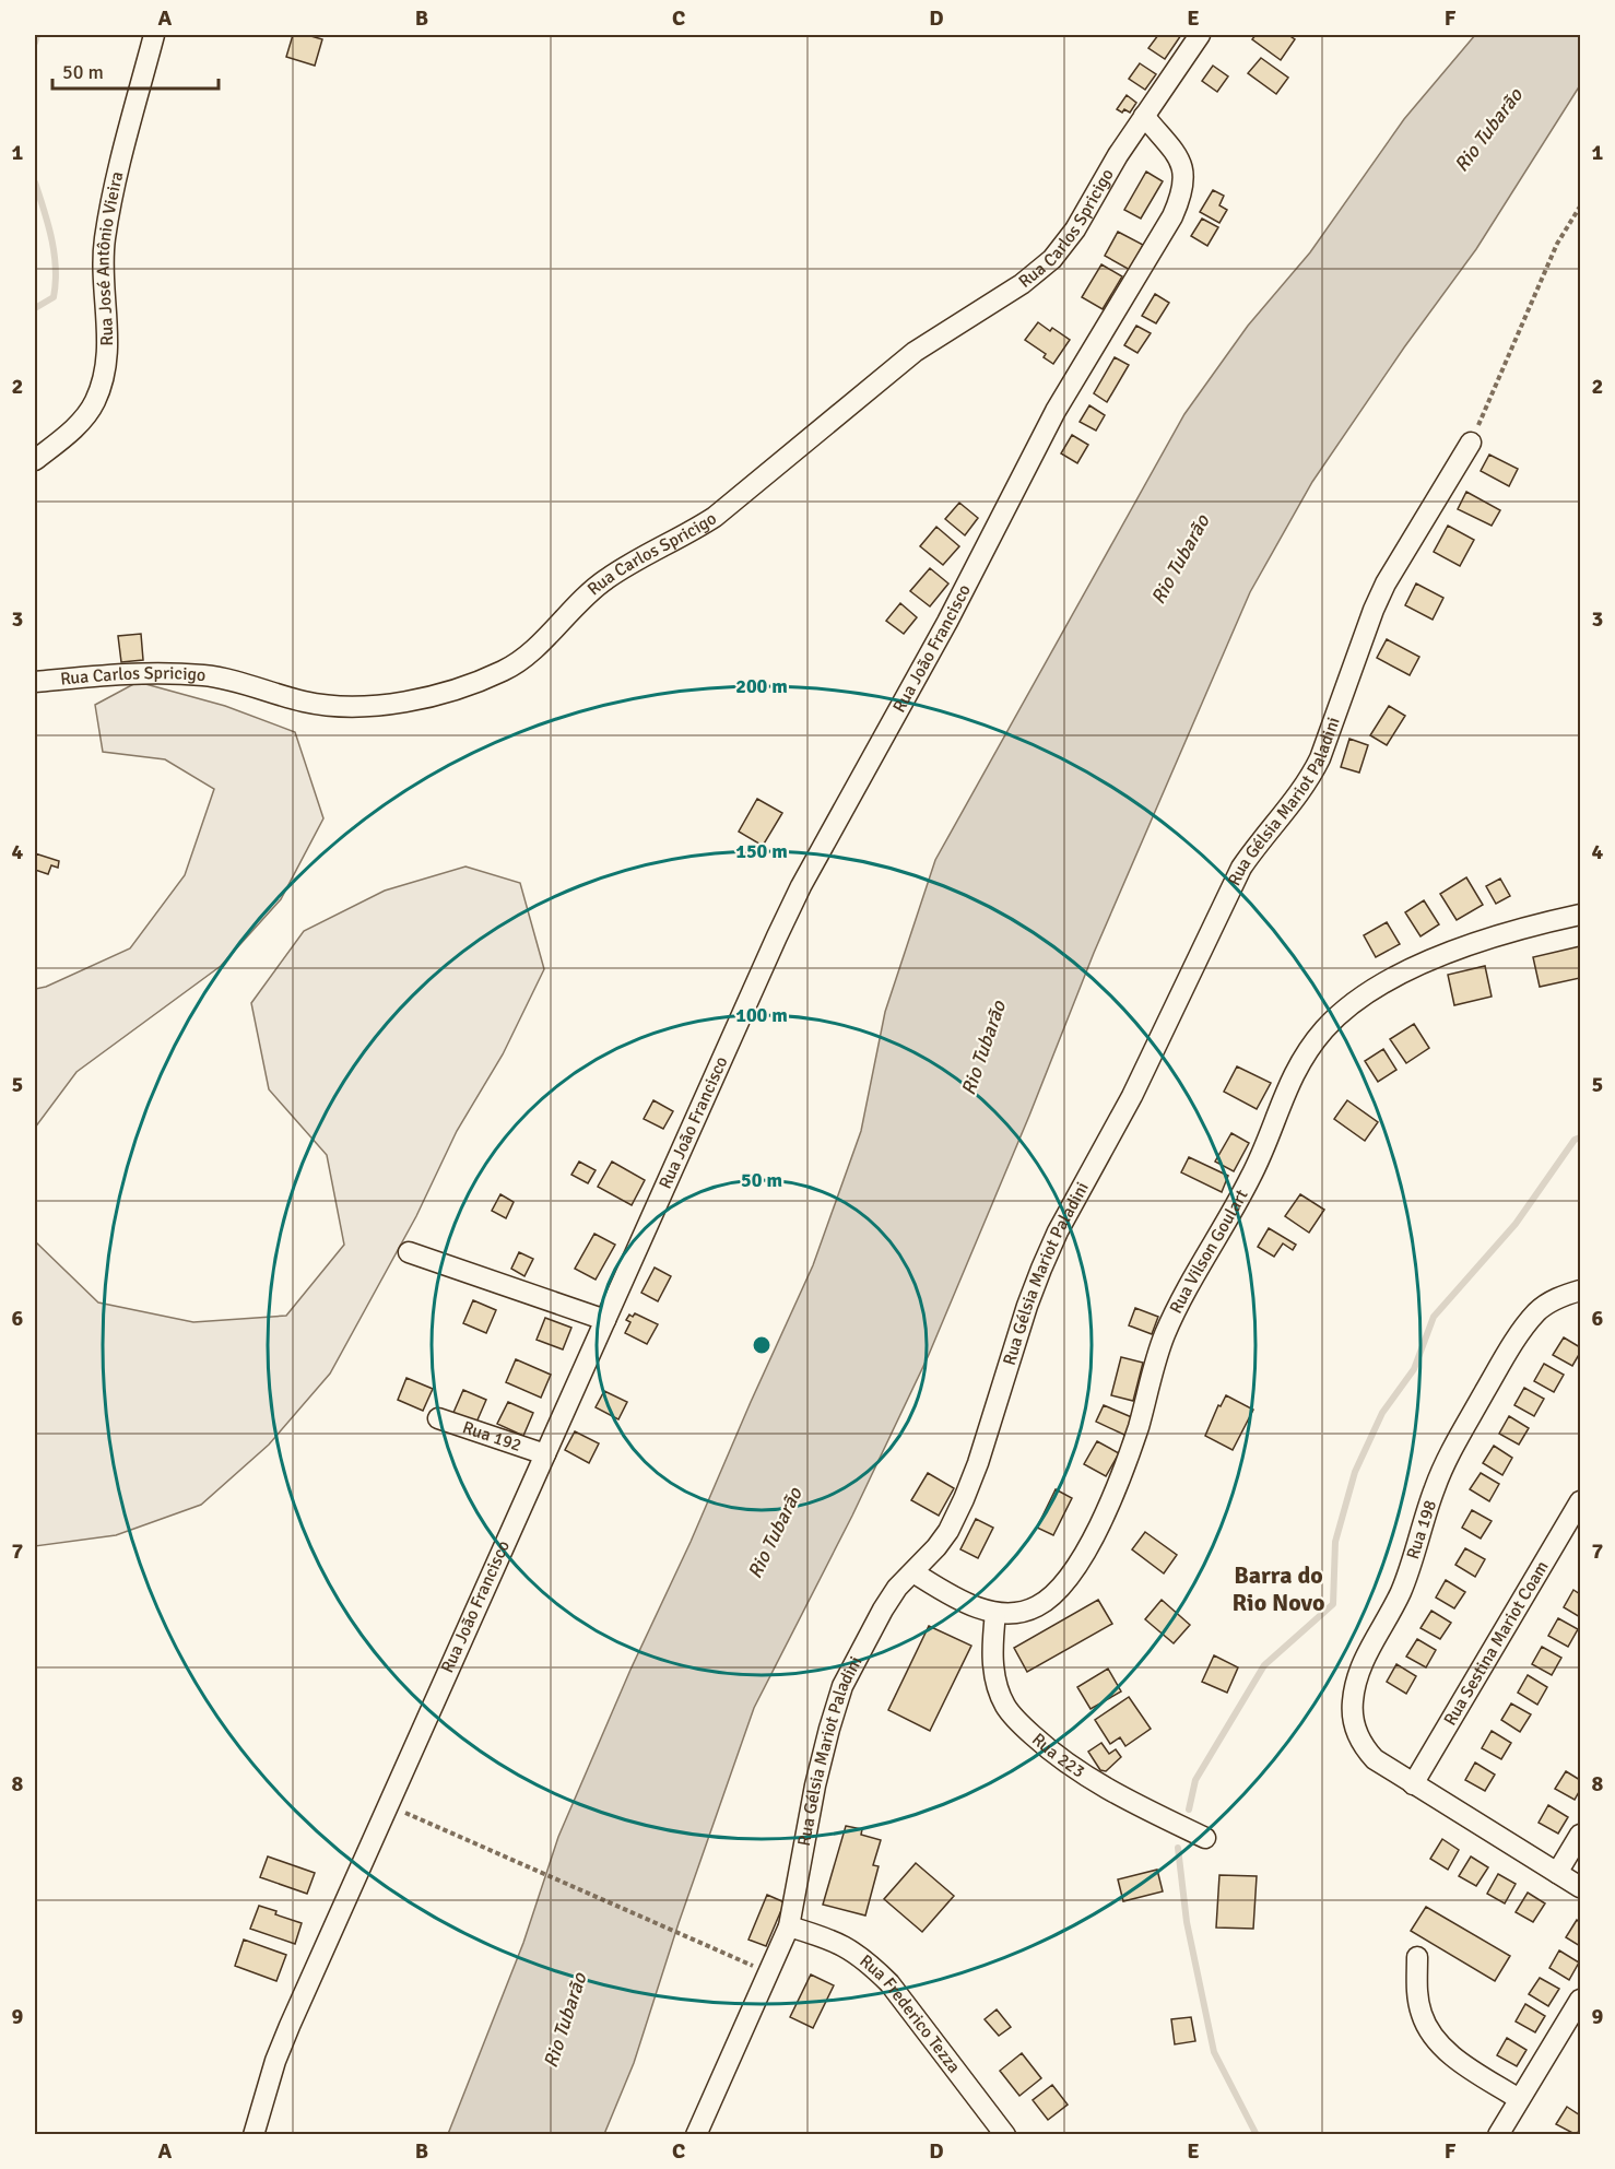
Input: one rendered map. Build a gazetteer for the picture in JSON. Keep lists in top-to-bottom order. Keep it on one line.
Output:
{"streets":{"street":["Rua Carlos Spricigo","Rua José Antônio Vieira","Rua João Francisco","Rua Gélsia Mariot Paladini","Rua Vilson Goulart","Rua 192","Rua 198","Rua Sestina Mariot Coam","Rua 223","Rua Frederico Tezza"]},"crossings":[["Rua Carlos Spricigo","Rua João Francisco"],["Rua João Francisco","Rua 192"],["Rua Gélsia Mariot Paladini","Rua Vilson Goulart"],["Rua Gélsia Mariot Paladini","Rua Frederico Tezza"],["Rua Vilson Goulart","Rua 223"],["Rua 198","Rua Sestina Mariot Coam"]],"districts":["Barra do Rio Novo"],"water":["Rio Tubarão"],"scale_bar":"50 m","grid":{"columns":["A","B","C","D","E","F"],"rows":["1","2","3","4","5","6","7","8","9"]},"rings":["200 m","150 m","100 m","50 m"]}
